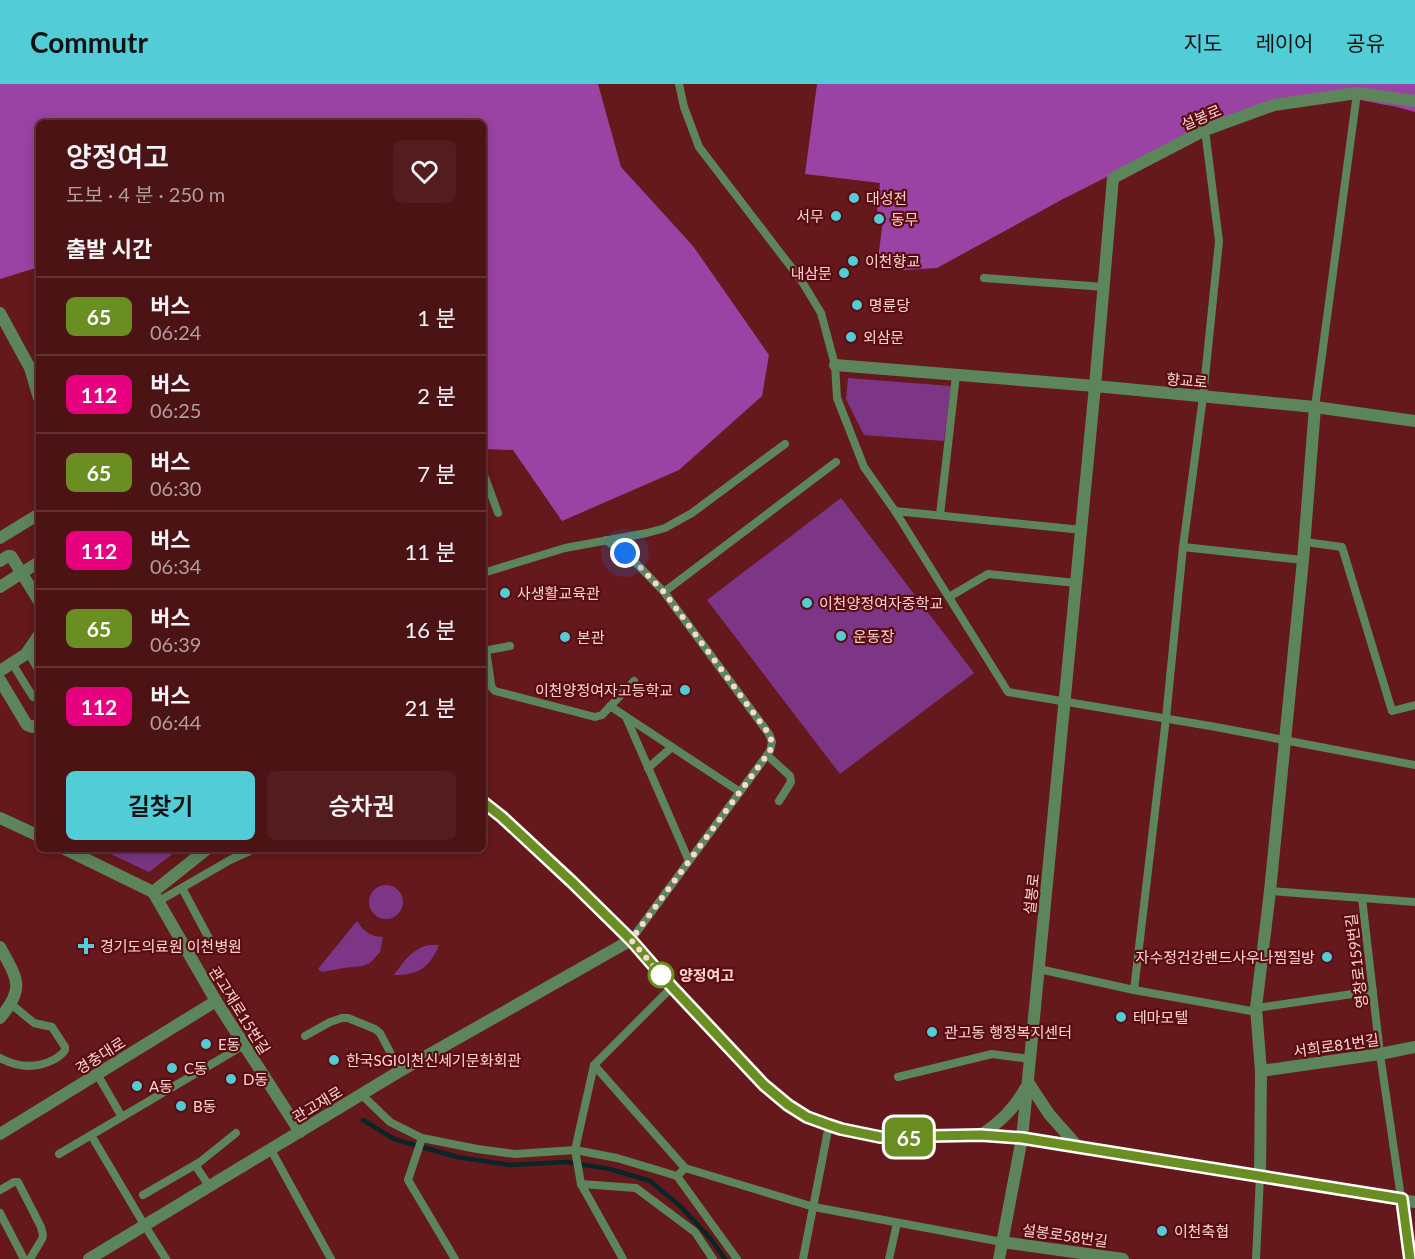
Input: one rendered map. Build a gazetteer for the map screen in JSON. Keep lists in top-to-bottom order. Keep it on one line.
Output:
{"streets":{"street":["설봉로","향교로","관고재로15번길","서희로81번길","경충대로","관고재로","설봉로58번길"],"lane":["영창로159번길"]},"crossings":[["설봉로","향교로"],["설봉로","설봉로58번길"],["영창로159번길","서희로81번길"],["관고재로15번길","경충대로"],["관고재로15번길","관고재로"]],"places":{"other":["대성전","서무","동무","이천향교","내삼문","명륜당","외삼문","사생활교육관","이천양정여자중학교","운동장","본관","이천양정여자고등학교","자수정건강랜드사우나찜질방","양정여고","테마모텔","관고동 행정복지센터","E동","한국SGI이천신세기문화회관","C동","D동","A동","B동","이천축협"],"health":["경기도의료원 이천병원"]},"lines":["bus line 65"],"page":{"header":"Commutr","nav":["지도","레이어","공유"],"on_map":"65","heading":[["양정여고","도보 · 4 분 · 250 m"],"출발 시간"],"list":[{"mark":"65","name":"버스","note":"06:24","value":"1 분"},{"mark":"112","name":"버스","note":"06:25","value":"2 분"},{"mark":"65","name":"버스","note":"06:30","value":"7 분"},{"mark":"112","name":"버스","note":"06:34","value":"11 분"},{"mark":"65","name":"버스","note":"06:39","value":"16 분"},{"mark":"112","name":"버스","note":"06:44","value":"21 분"}],"buttons":["길찾기","승차권"]}}
